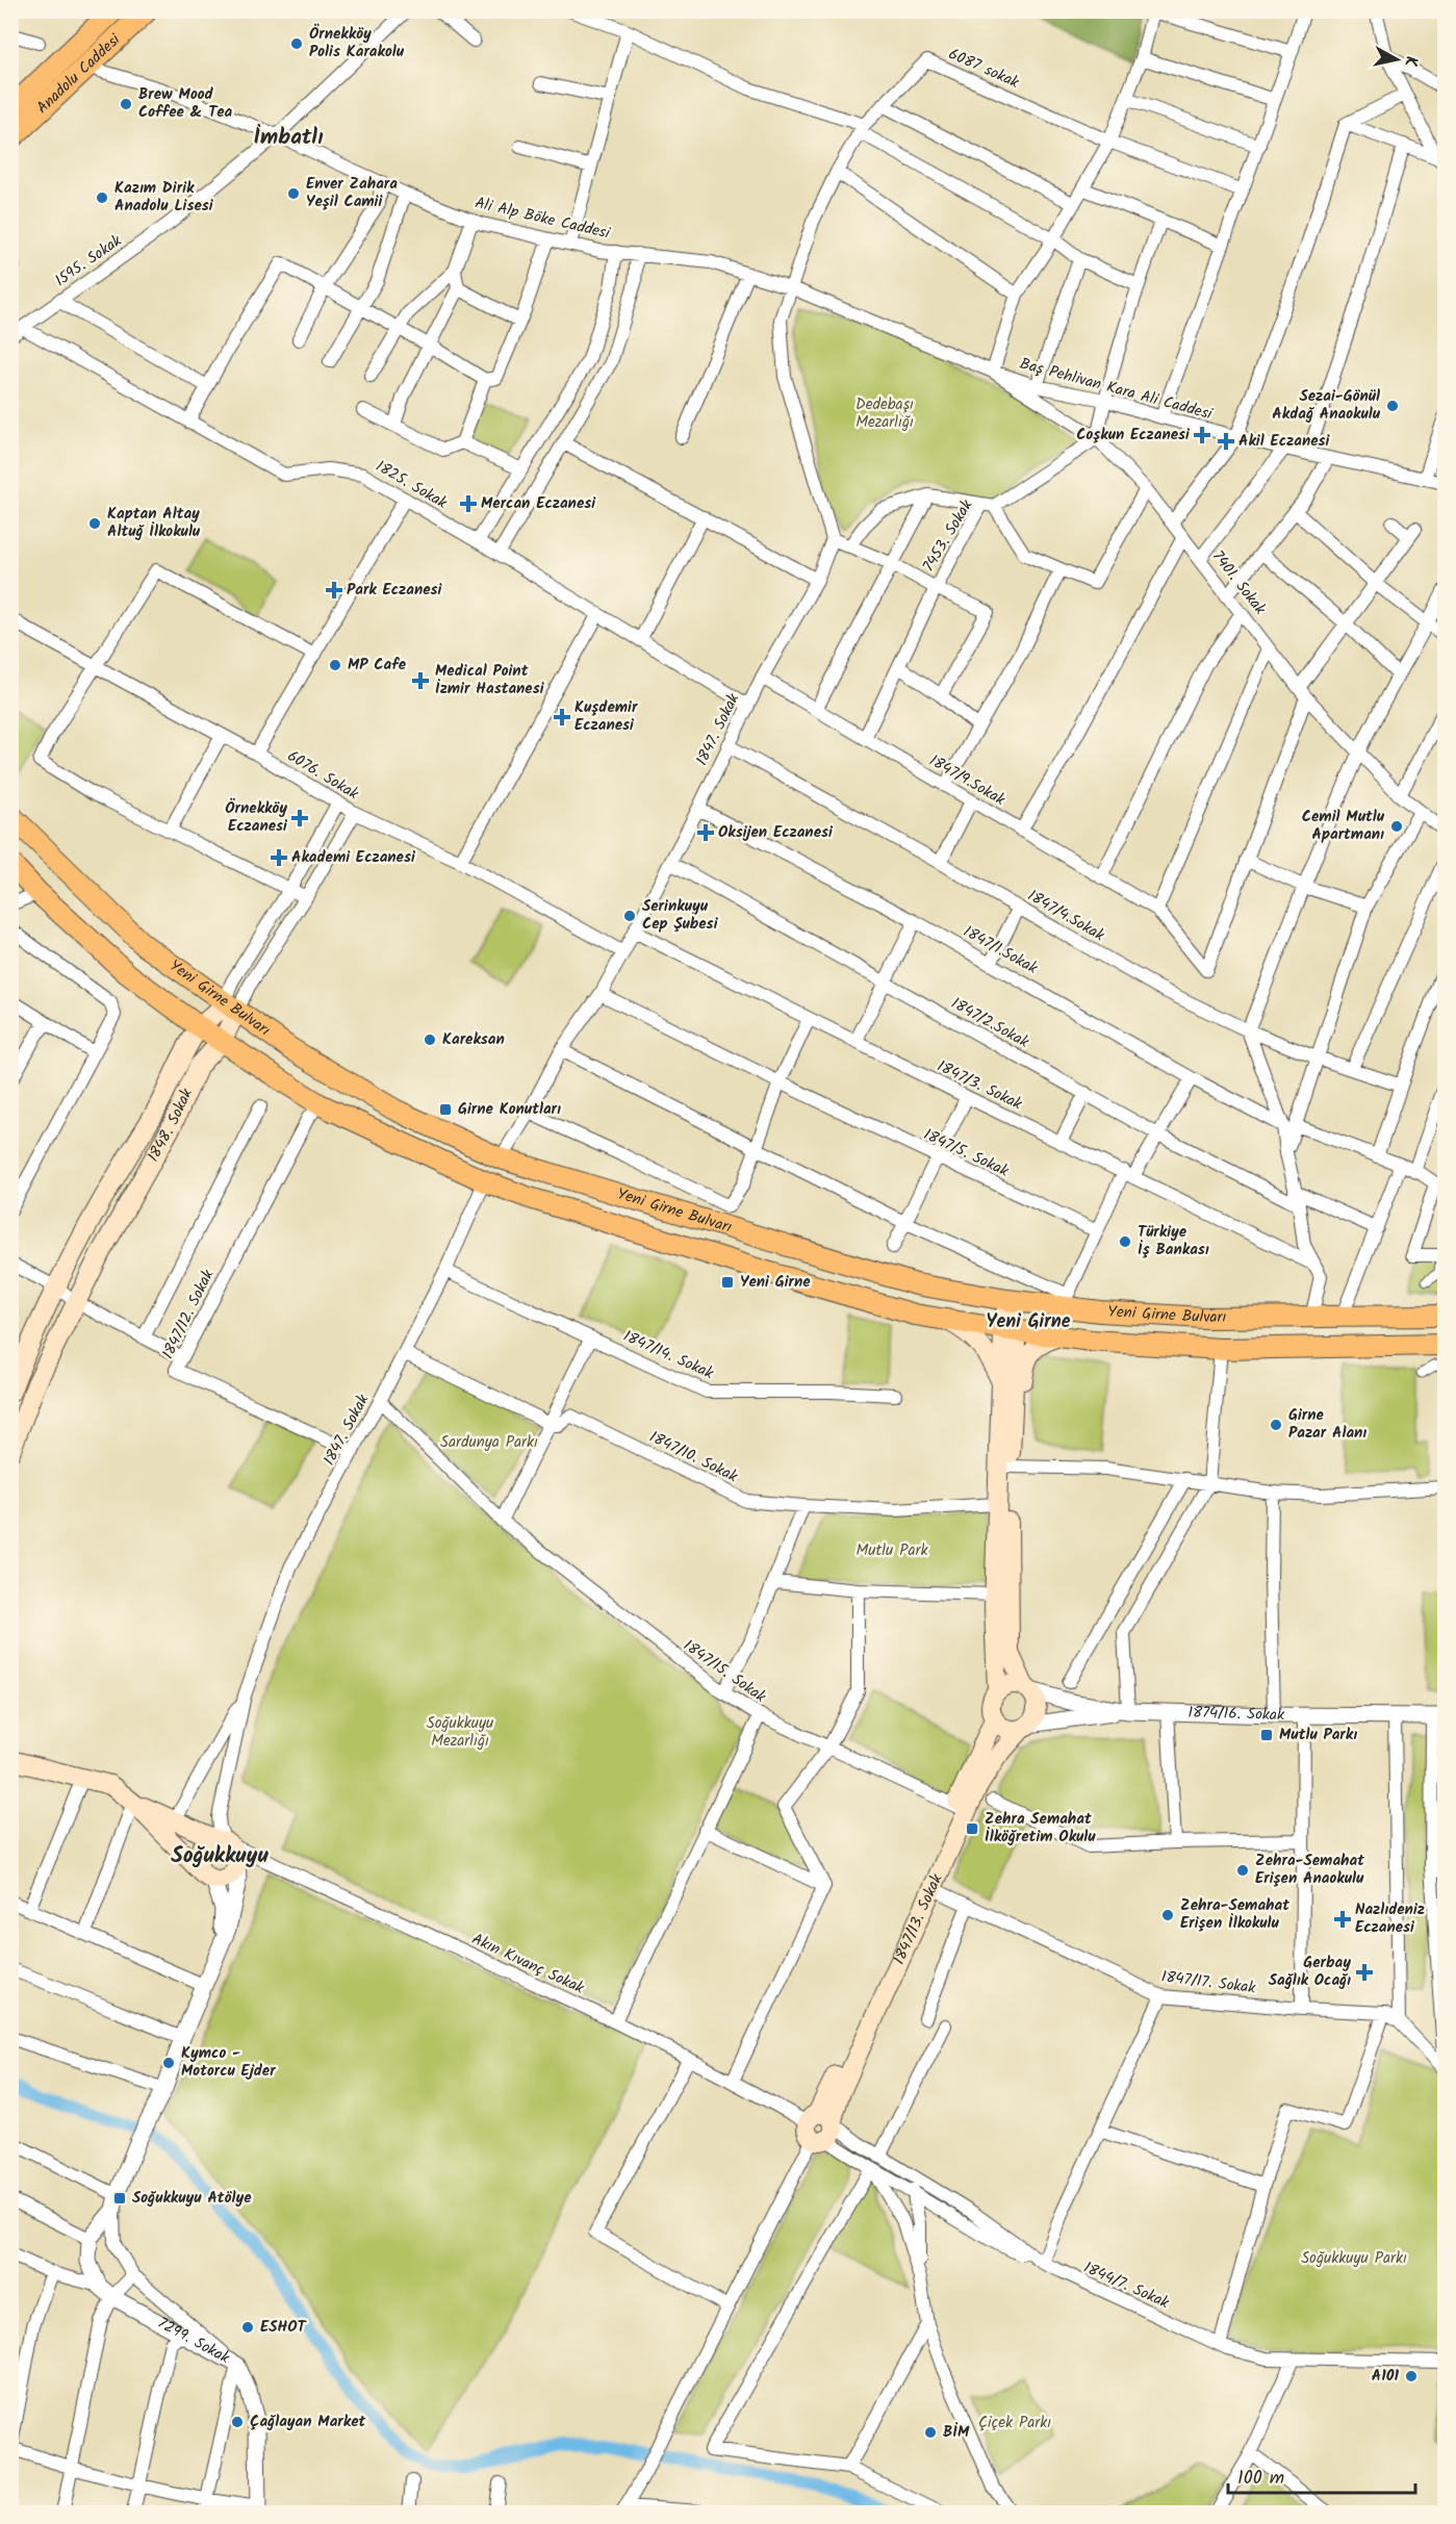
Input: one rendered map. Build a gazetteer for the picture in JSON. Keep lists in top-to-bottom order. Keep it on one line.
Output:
{"streets":{"highway":["Anadolu Caddesi"],"main road":["Yeni Girne Bulvarı","1848. Sokak","1847/13. Sokak"],"street":["6087 sokak","Ali Alp Böke Caddesi","1595. Sokak","Baş Pehlivan Kara Ali Caddesi","1825. Sokak","7453. Sokak","7401. Sokak","1847. Sokak","6076. Sokak","1847/9.Sokak","1847/4.Sokak","1847/1.Sokak","1847/2.Sokak","1847/3. Sokak","1847/5. Sokak","1847/12. Sokak","1847/14. Sokak","1847/10. Sokak","1847/15. Sokak","1874/16. Sokak","Akın Kıvanç Sokak","1847/17. Sokak","1844/7. Sokak","7299. Sokak"]},"crossings":[["6087 sokak","Ali Alp Böke Caddesi"],["6087 sokak","Baş Pehlivan Kara Ali Caddesi"],["Anadolu Caddesi","Ali Alp Böke Caddesi"],["Ali Alp Böke Caddesi","1595. Sokak"],["Ali Alp Böke Caddesi","Baş Pehlivan Kara Ali Caddesi"],["1595. Sokak","1825. Sokak"],["Baş Pehlivan Kara Ali Caddesi","7401. Sokak"],["1825. Sokak","1847. Sokak"],["7453. Sokak","7401. Sokak"],["7453. Sokak","1847/9.Sokak"],["1847. Sokak","6076. Sokak"],["1847. Sokak","1847/9.Sokak"],["1847. Sokak","1847/4.Sokak"],["1847. Sokak","1847/1.Sokak"],["1847. Sokak","Yeni Girne Bulvarı"],["1847. Sokak","1847/2.Sokak"],["1847. Sokak","1847/3. Sokak"],["1847. Sokak","1847/5. Sokak"],["1847. Sokak","1847/12. Sokak"],["1847. Sokak","1847/14. Sokak"],["1847. Sokak","1847/15. Sokak"],["1847. Sokak","Akın Kıvanç Sokak"],["6076. Sokak","1848. Sokak"],["Yeni Girne Bulvarı","1848. Sokak"],["Yeni Girne Bulvarı","1847/12. Sokak"],["1847/15. Sokak","1847/13. Sokak"],["1874/16. Sokak","1847/13. Sokak"],["1847/13. Sokak","Akın Kıvanç Sokak"],["1847/13. Sokak","1847/17. Sokak"],["1847/13. Sokak","1844/7. Sokak"],["Akın Kıvanç Sokak","1844/7. Sokak"]],"districts":["İmbatlı","Yeni Girne","Soğukkuyu"],"parks":["Dedebaşı Mezarlığı","Sardunya Parkı","Mutlu Park","Soğukkuyu Mezarlığı","Soğukkuyu Parkı","Çiçek Parkı"],"places":{"other":["Örnekköy Polis Karakolu","Brew Mood Coffee & Tea","Enver Zahara Yeşil Camii","Kazım Dirik Anadolu Lisesi","Sezai-Gönül Akdağ Anaokulu","Kaptan Altay Altuğ İlkokulu","MP Cafe","Cemil Mutlu Apartmanı","Serinkuyu Cep Şubesi","Kareksan","Türkiye İş Bankası","Girne Pazar Alanı","Zehra-Semahat Erişen Anaokulu","Zehra-Semahat Erişen İlkokulu","Kymco - Motorcu Ejder","ESHOT","A101","Çağlayan Market","BİM"],"health":["Coşkun Eczanesi","Akil Eczanesi","Mercan Eczanesi","Park Eczanesi","Medical Point İzmir Hastanesi","Kuşdemir Eczanesi","Örnekköy Eczanesi","Oksijen Eczanesi","Akademi Eczanesi","Nazlıdeniz Eczanesi","Gerbay Sağlık Ocağı"],"transit":["Girne Konutları","Yeni Girne","Mutlu Parkı","Zehra Semahat İlköğretim Okulu","Soğukkuyu Atölye"]},"scale_bar":"100 m","north":"right"}
